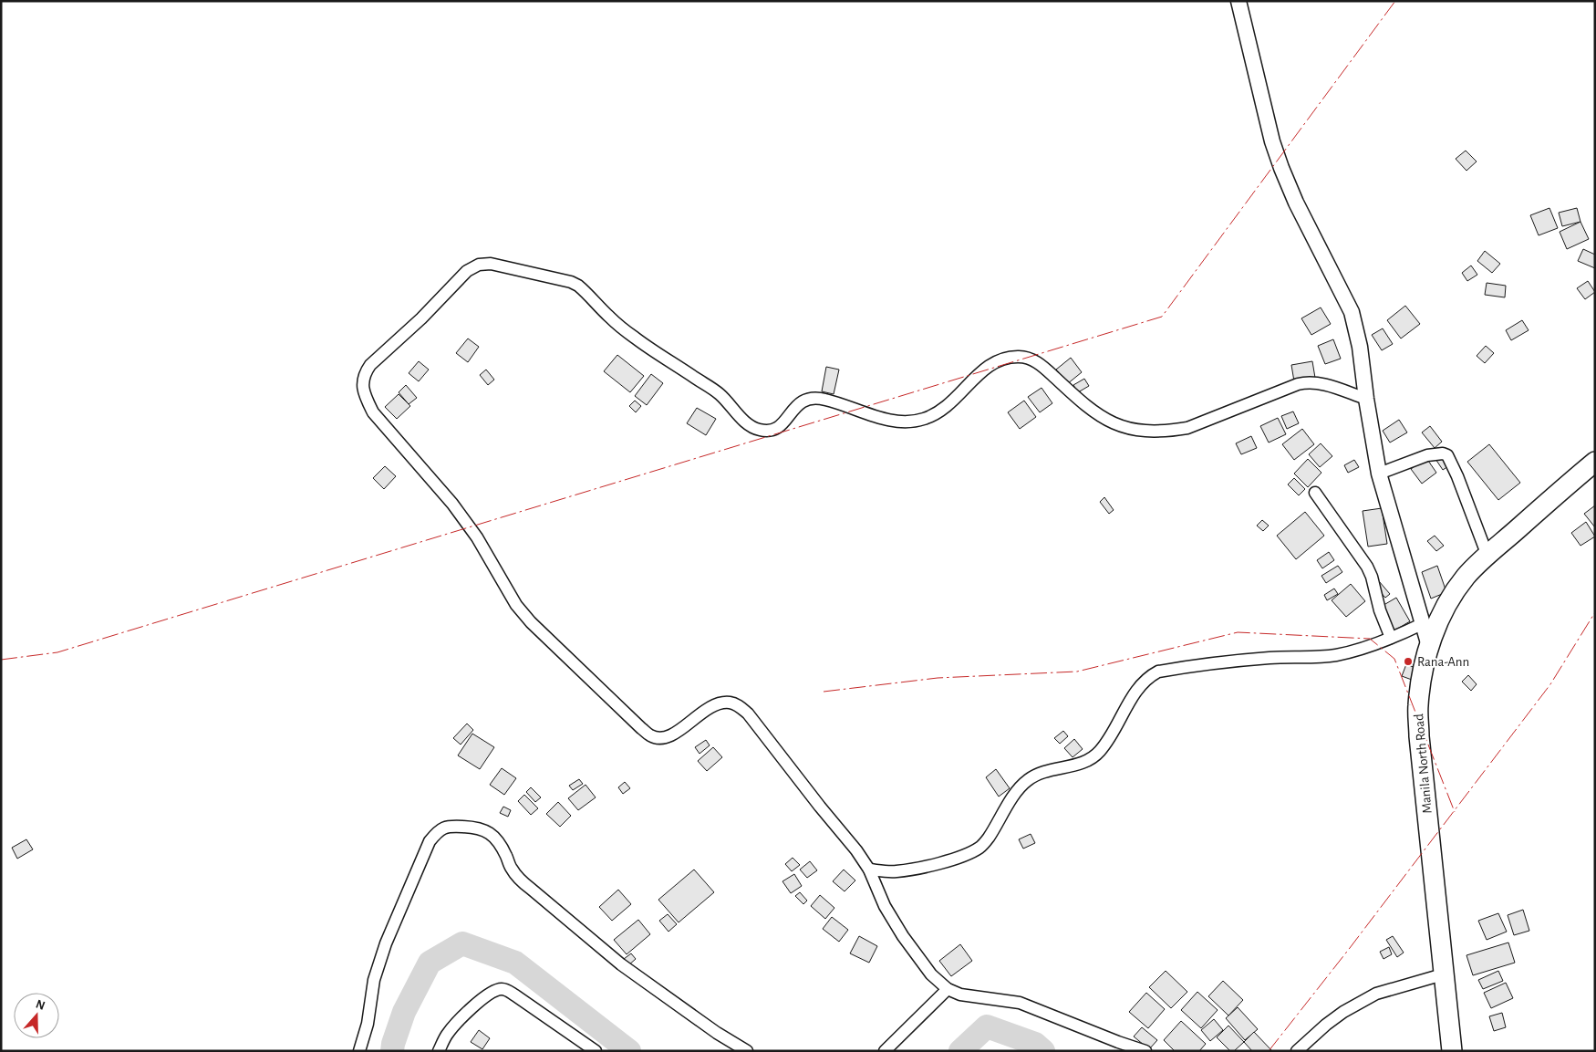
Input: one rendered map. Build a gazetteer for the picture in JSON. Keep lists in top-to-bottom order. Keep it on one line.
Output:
{"streets":{"highway":["Manila North Road"]},"places":["Rana-Ann"],"north":"top"}
